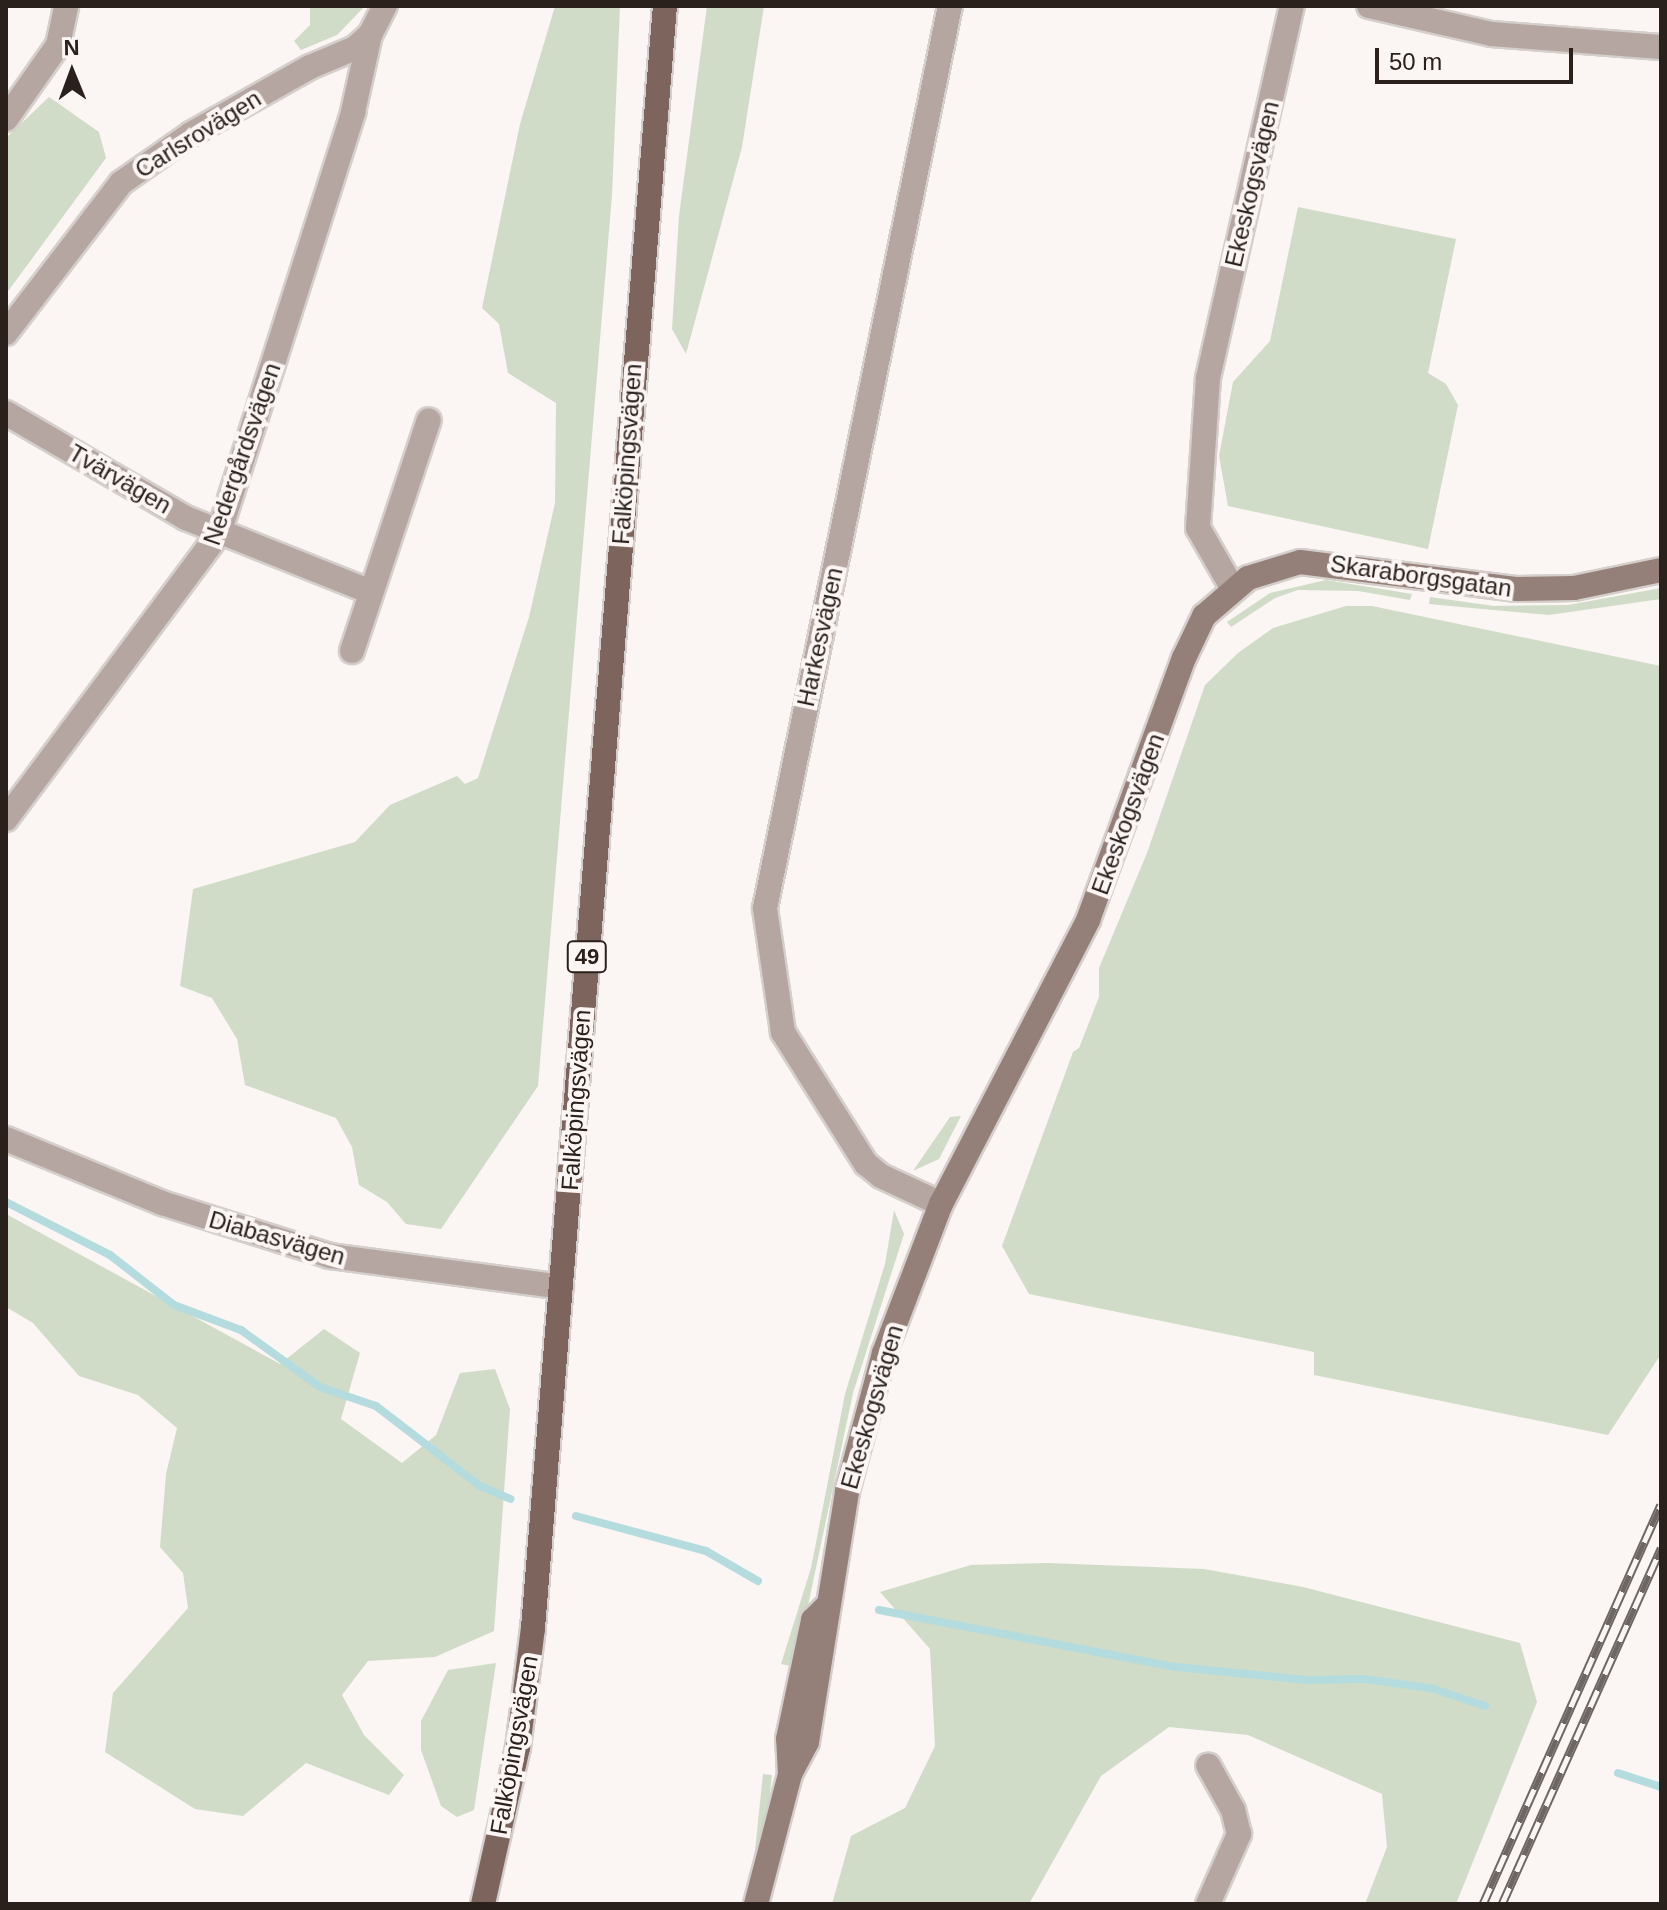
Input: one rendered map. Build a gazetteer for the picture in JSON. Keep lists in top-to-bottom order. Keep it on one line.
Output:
{"streets":{"main road":["Falköpingsvägen","49"],"street":["Carlsrovägen","Ekeskogsvägen","Nedergårdsvägen","Tvärvägen","Skaraborgsgatan","Harkesvägen","Diabasvägen"]},"crossings":[["Carlsrovägen","Nedergårdsvägen"],["Ekeskogsvägen","Skaraborgsgatan"],["Ekeskogsvägen","Harkesvägen"],["Nedergårdsvägen","Tvärvägen"],["Falköpingsvägen","Diabasvägen"]],"scale_bar":"50 m","north":"top"}
